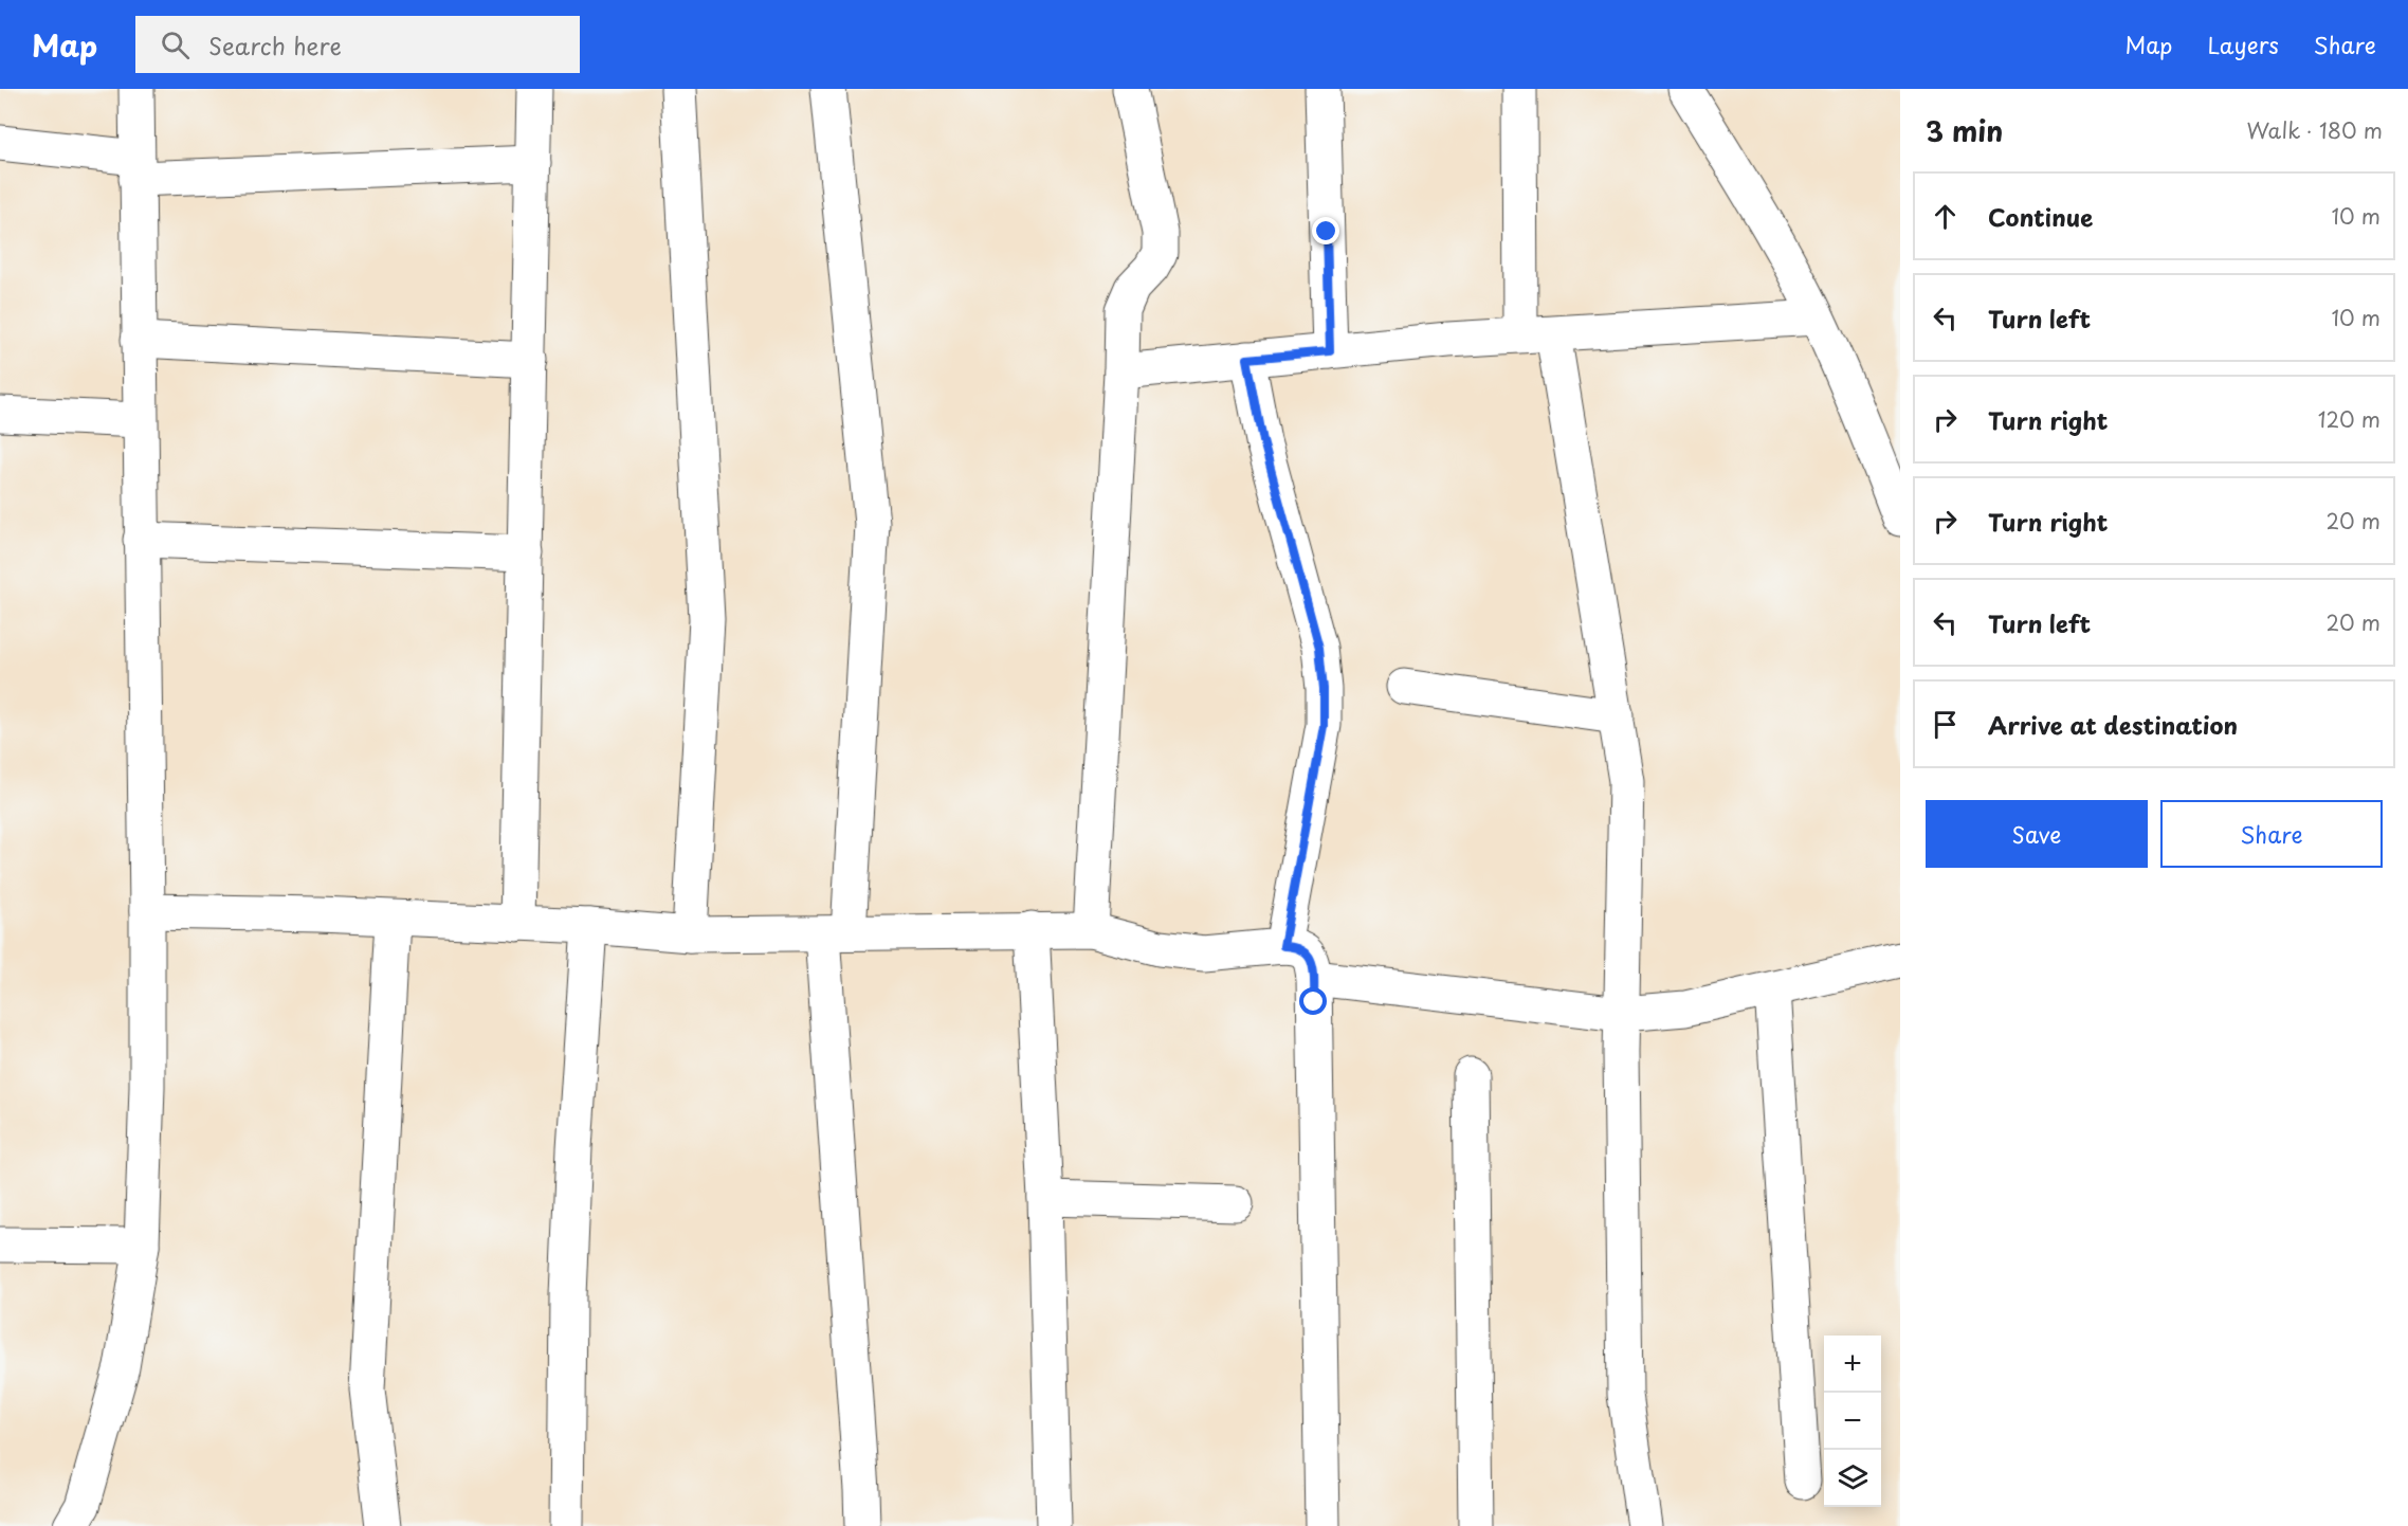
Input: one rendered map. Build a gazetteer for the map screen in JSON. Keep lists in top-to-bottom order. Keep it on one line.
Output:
{"page":{"header":"Map","search":"Search here","nav":["Map","Layers","Share"],"heading":["3 min","Walk · 180 m"],"list":[["Continue","10 m"],["Turn left","10 m"],["Turn right","120 m"],["Turn right","20 m"],["Turn left","20 m"],"Arrive at destination"],"buttons":["Save","Share"],"map_buttons":["+","−"]}}
